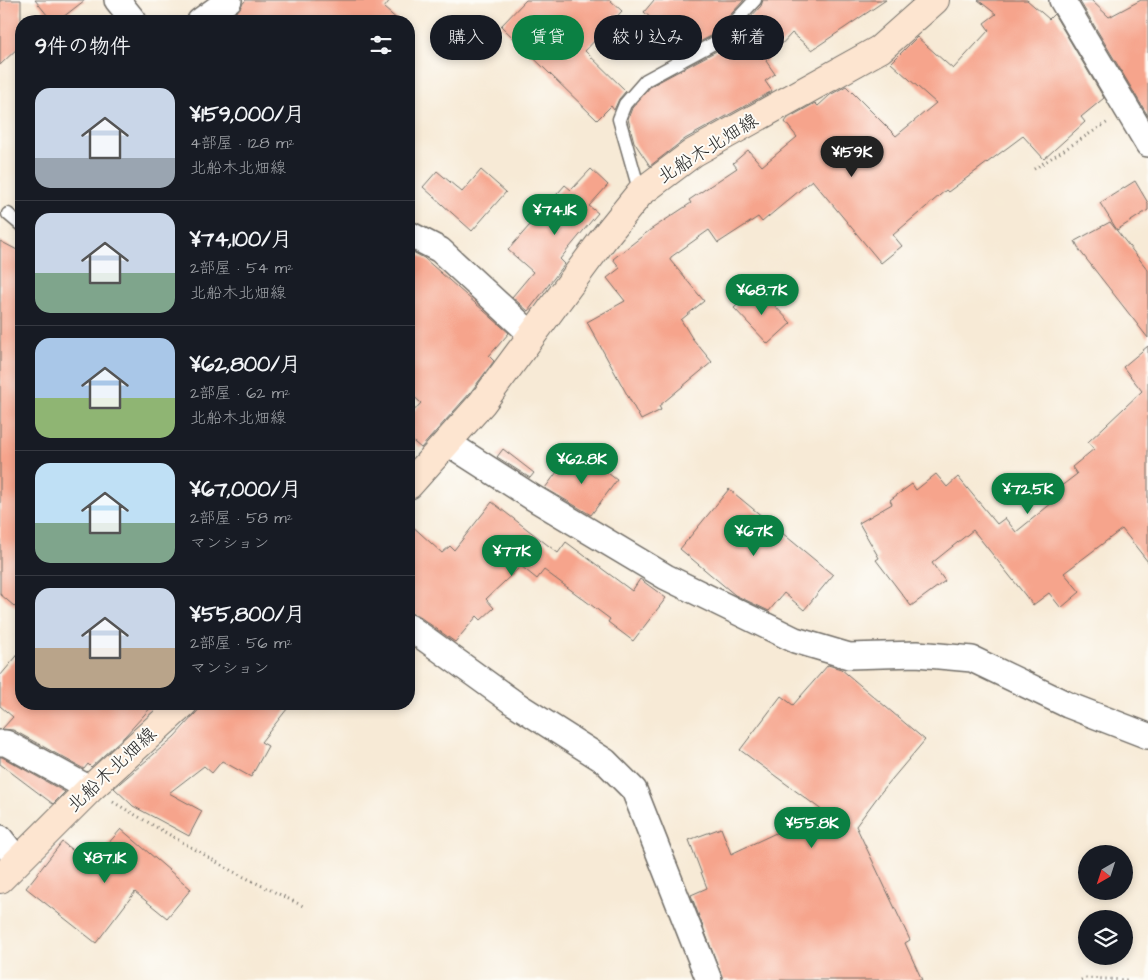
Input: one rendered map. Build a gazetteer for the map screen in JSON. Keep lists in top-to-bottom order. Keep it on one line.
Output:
{"streets":{"main road":["北船木北畑線"]},"north":"bottom left","page":{"chip":["購入","賃貸","絞り込み","新着"],"heading":"9件の物件","list":[{"name":"¥159,000/月","note":"4部屋 · 128 m² · 北船木北畑線"},{"name":"¥74,100/月","note":"2部屋 · 54 m² · 北船木北畑線"},{"name":"¥62,800/月","note":"2部屋 · 62 m² · 北船木北畑線"},{"name":"¥67,000/月","note":"2部屋 · 58 m² · マンション"},{"name":"¥55,800/月","note":"2部屋 · 56 m² · マンション"}],"price":["¥159K","¥74.1K","¥68.7K","¥62.8K","¥72.5K","¥67K","¥77K","¥55.8K","¥87.1K"]}}
